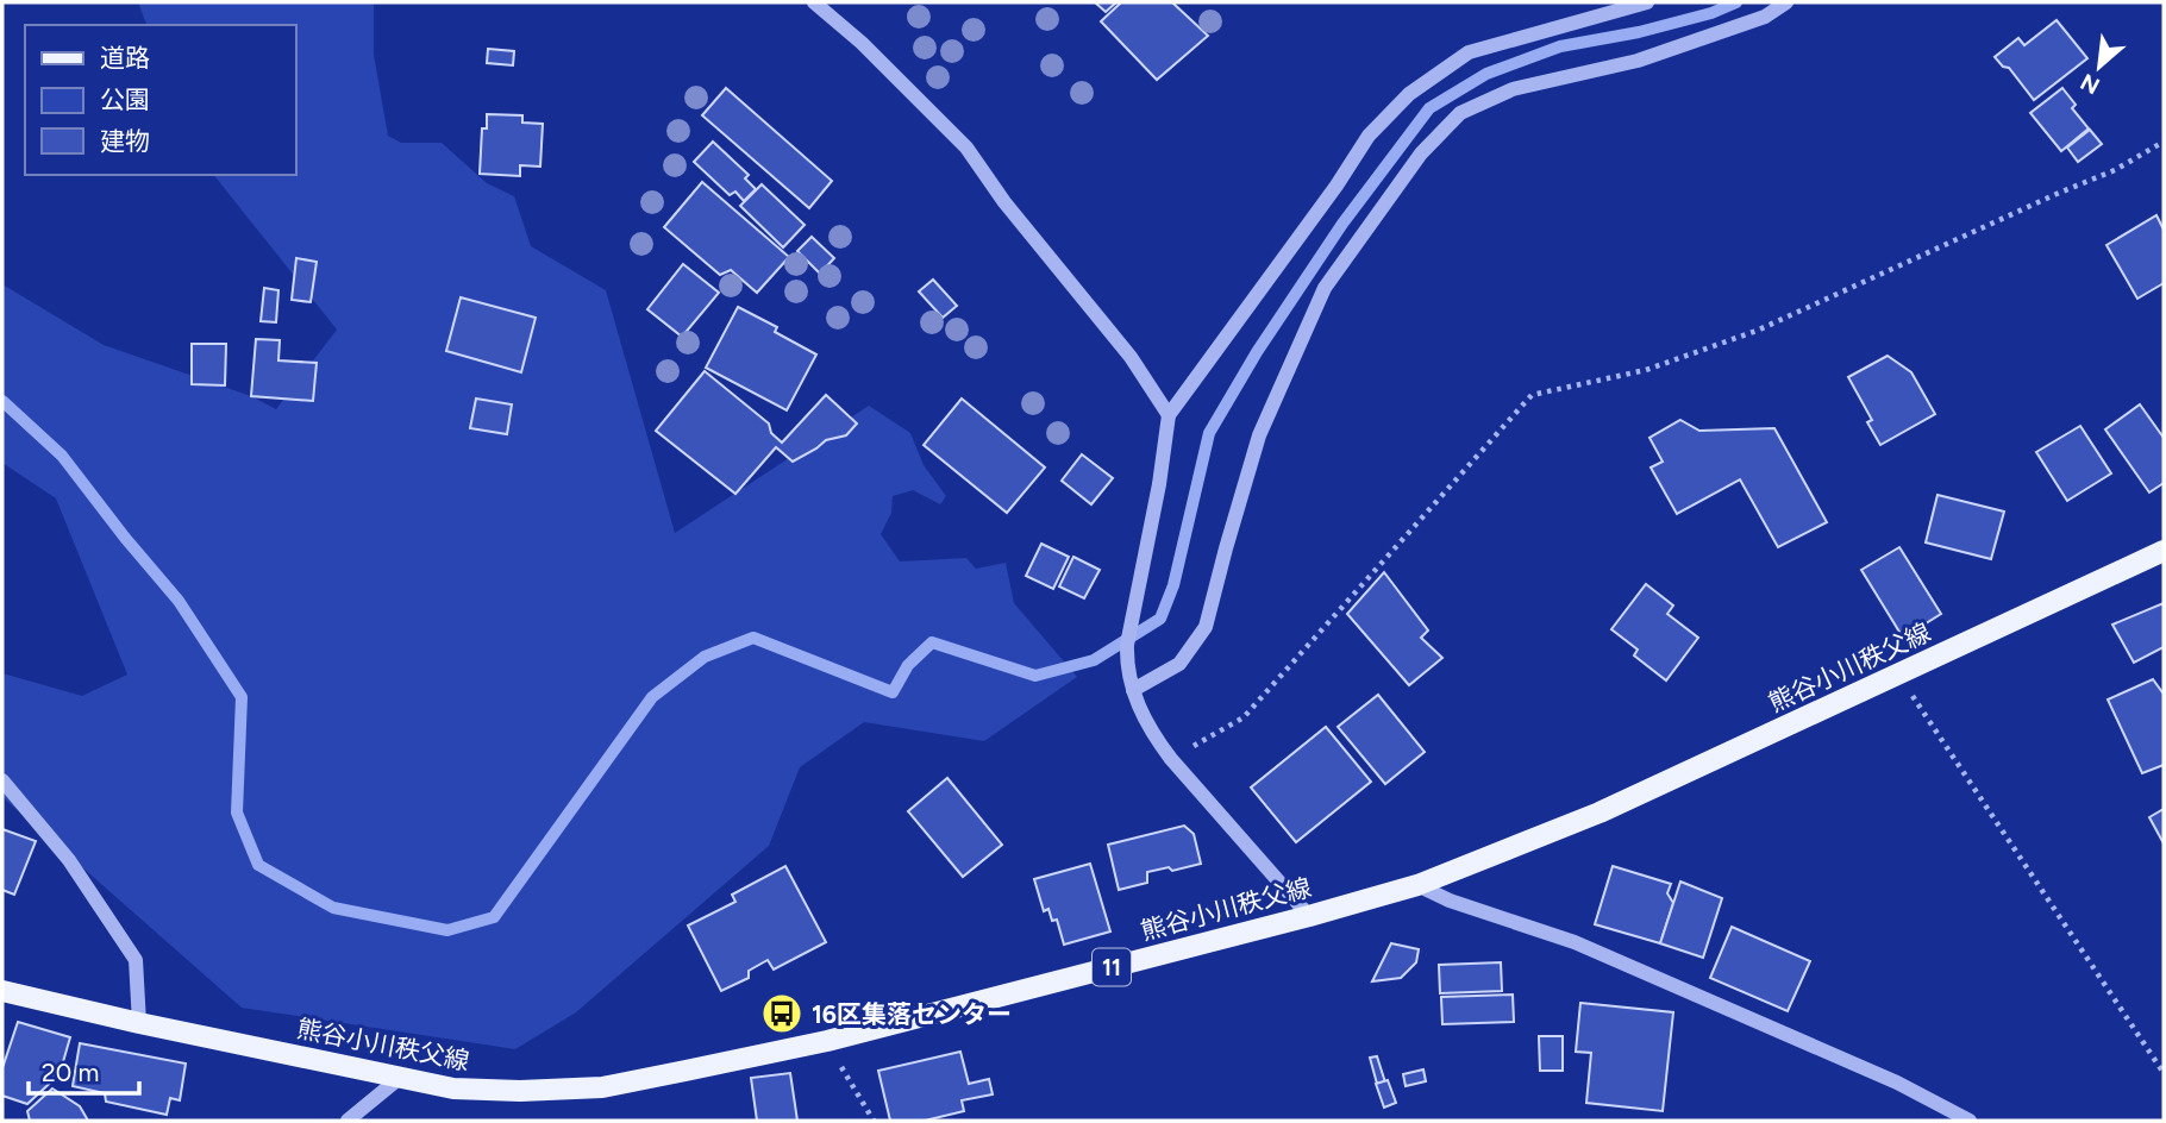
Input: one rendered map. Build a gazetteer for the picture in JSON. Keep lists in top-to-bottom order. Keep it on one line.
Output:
{"streets":{"main road":["熊谷小川秩父線","11"]},"places":{"bus stop":["16区集落センター"]},"legend":["道路","公園","建物"],"scale_bar":"20 m","north":"bottom left"}
